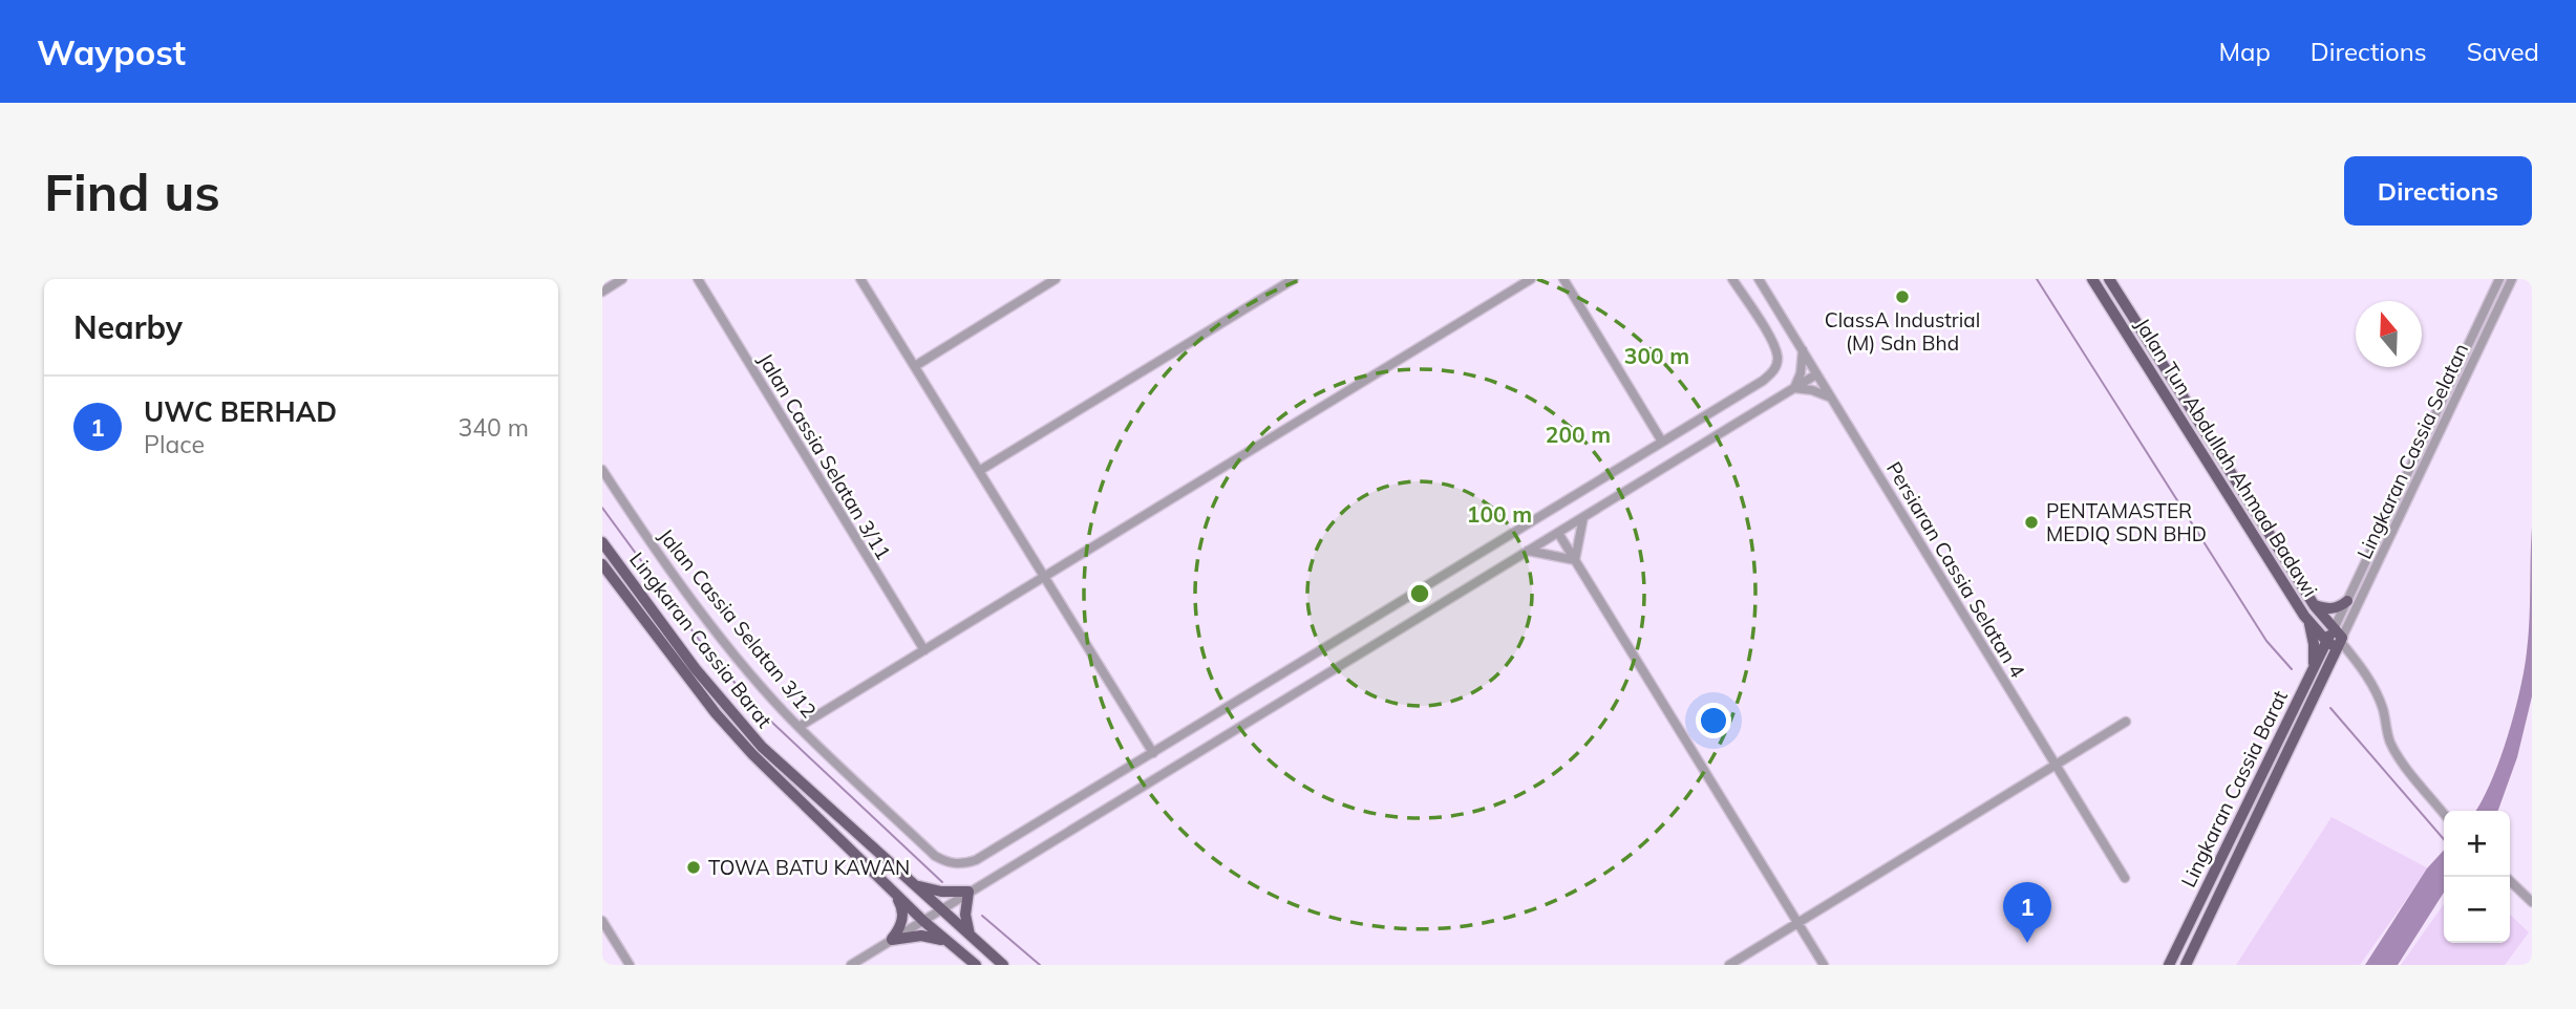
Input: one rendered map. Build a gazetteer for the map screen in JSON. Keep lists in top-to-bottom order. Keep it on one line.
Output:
{"streets":{"main road":["Jalan Tun Abdullah Ahmad Badawi","Lingkaran Cassia Barat"],"street":["Lingkaran Cassia Selatan","Jalan Cassia Selatan 3/11","Persiaran Cassia Selatan 4","Jalan Cassia Selatan 3/12"]},"crossings":[["Lingkaran Cassia Selatan","Jalan Tun Abdullah Ahmad Badawi"],["Lingkaran Cassia Selatan","Lingkaran Cassia Barat"],["Jalan Tun Abdullah Ahmad Badawi","Lingkaran Cassia Barat"]],"places":["ClassA Industrial (M) Sdn Bhd","PENTAMASTER MEDIQ SDN BHD","TOWA BATU KAWAN"],"north":"top","page":{"header":"Waypost","nav":["Map","Directions","Saved"],"buttons":"Directions","title":"Find us","heading":"Nearby","list":[{"mark":"1","name":"UWC BERHAD","note":"Place","value":"340 m"}],"map_buttons":["+","−"],"pins":"1"},"rings":["300 m","200 m","100 m"]}
